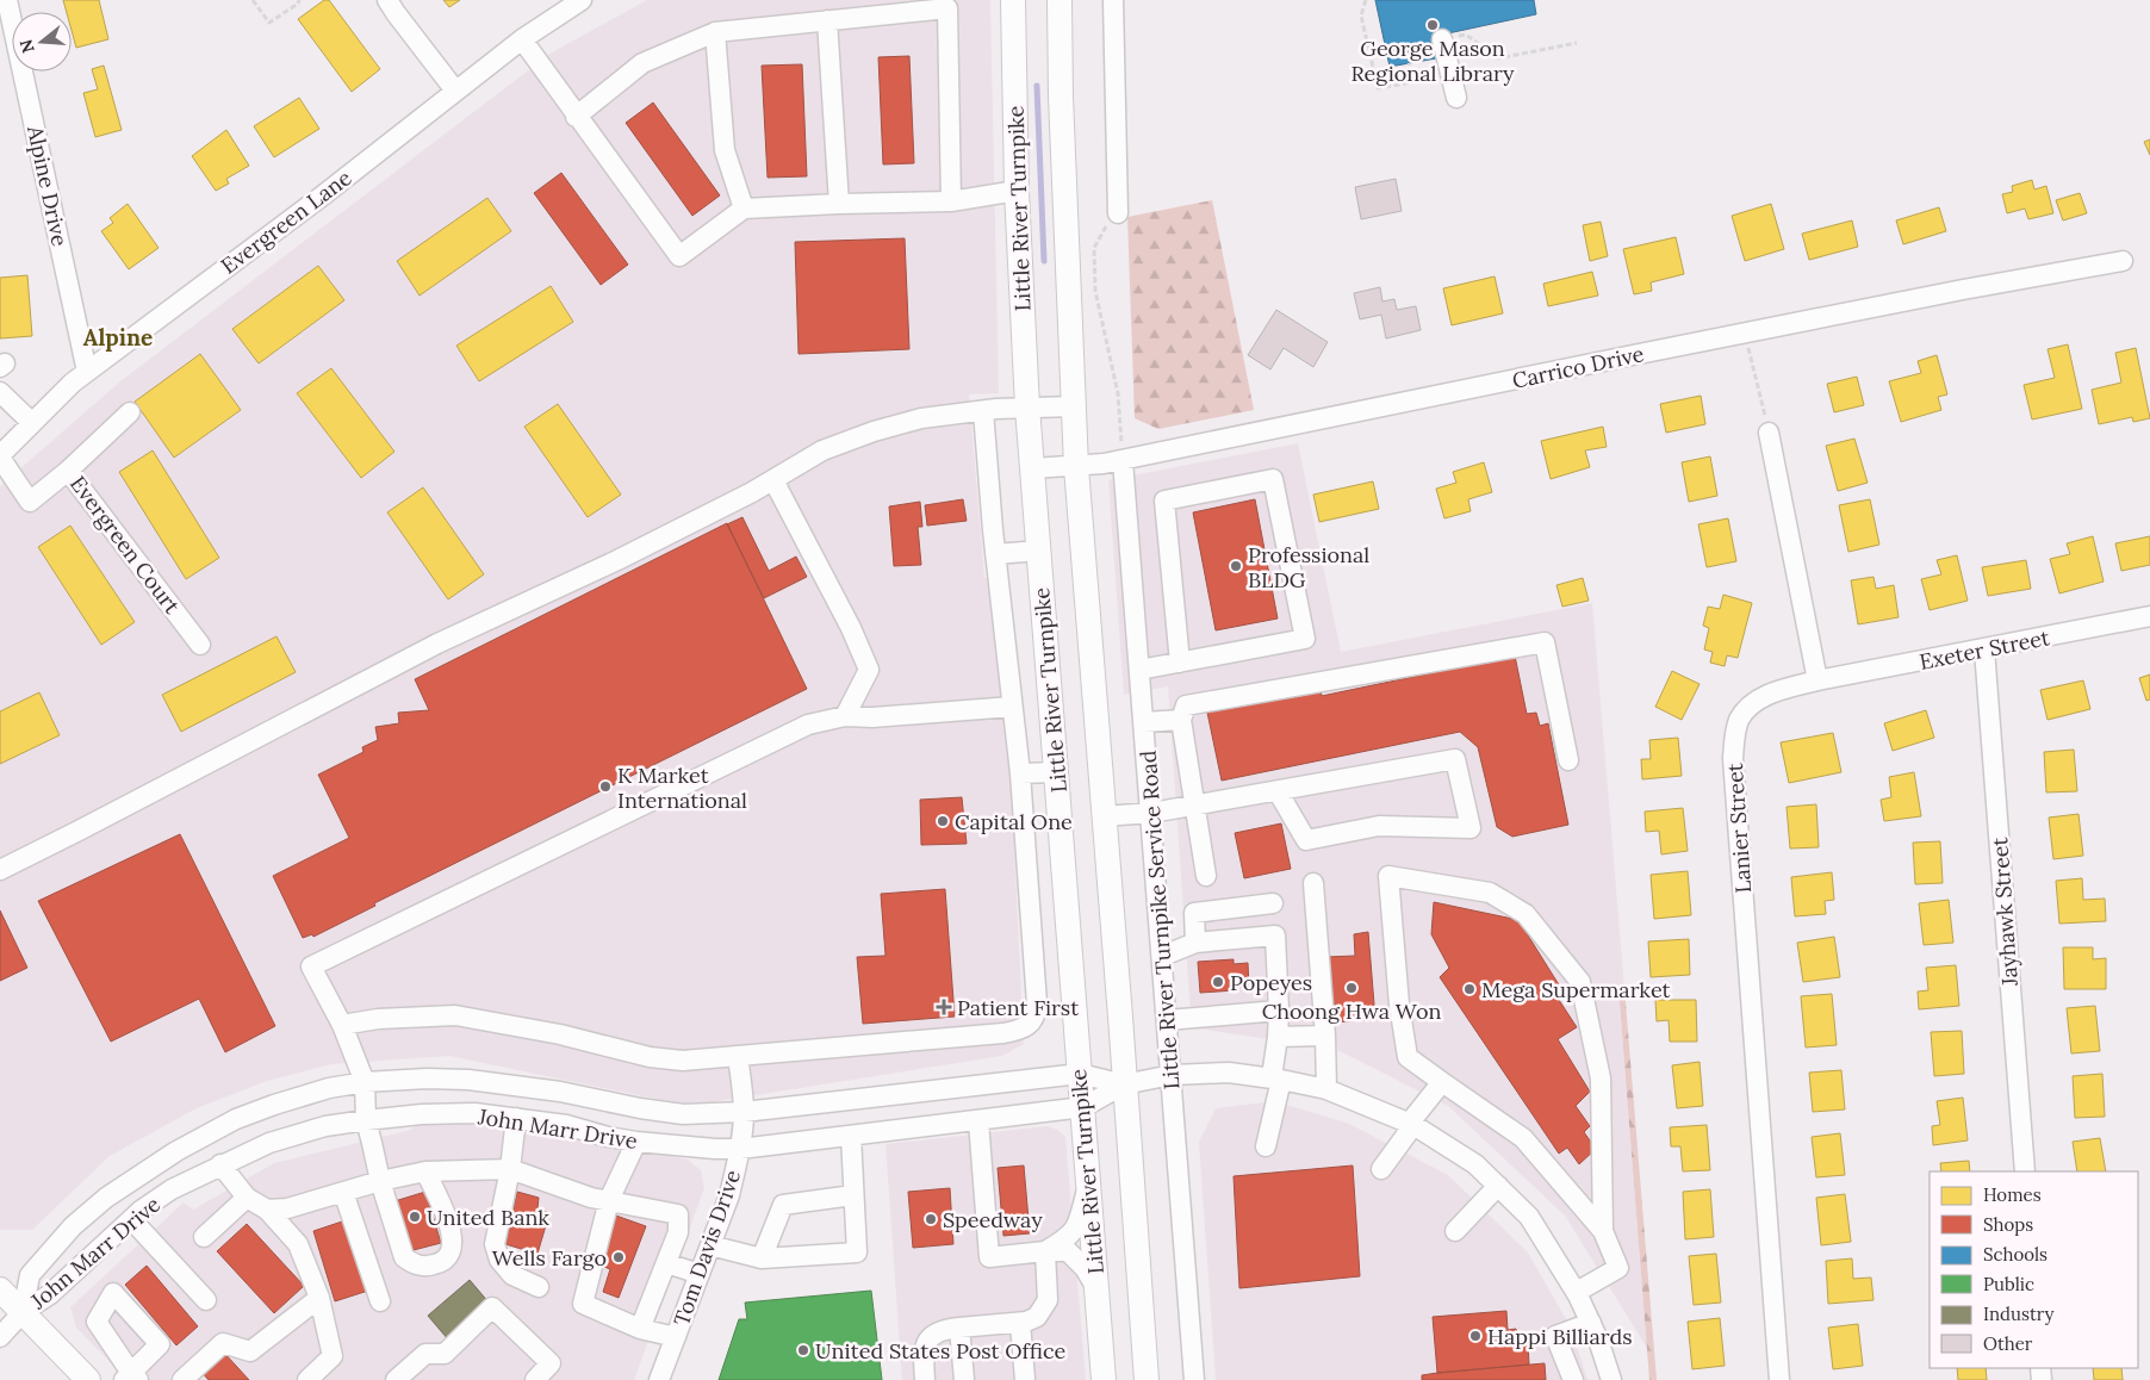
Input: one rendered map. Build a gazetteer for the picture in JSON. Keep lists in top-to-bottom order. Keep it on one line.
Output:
{"streets":{"main road":["Little River Turnpike"],"street":["Alpine Drive","Evergreen Lane","Carrico Drive","Evergreen Court","Exeter Street","Lanier Street","Jayhawk Street","Little River Turnpike Service Road","John Marr Drive","Tom Davis Drive"]},"crossings":[["Alpine Drive","Evergreen Lane"],["Little River Turnpike","Carrico Drive"],["Little River Turnpike","John Marr Drive"],["Evergreen Lane","Evergreen Court"],["Carrico Drive","Little River Turnpike Service Road"],["Exeter Street","Lanier Street"],["Exeter Street","Jayhawk Street"],["Little River Turnpike Service Road","John Marr Drive"],["John Marr Drive","Tom Davis Drive"]],"districts":["Alpine"],"places":{"other":["George Mason Regional Library","Professional BLDG","K Market International","Capital One","Popeyes","Choong Hwa Won","Mega Supermarket","United Bank","Speedway","Wells Fargo","Happi Billiards","United States Post Office"],"health":["Patient First"]},"legend":["Homes","Shops","Schools","Public","Industry","Other"],"north":"left"}
